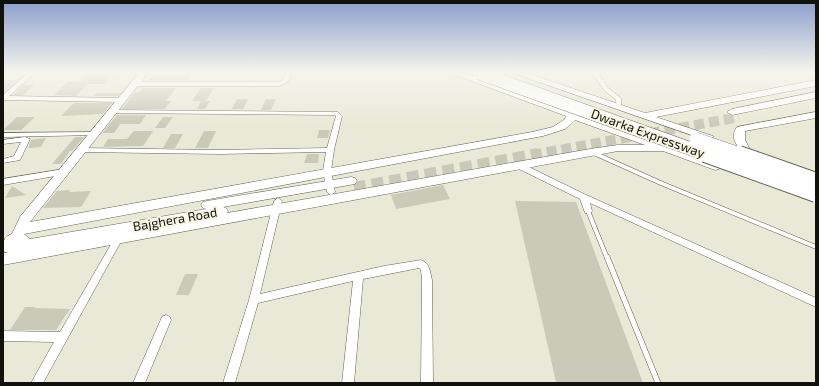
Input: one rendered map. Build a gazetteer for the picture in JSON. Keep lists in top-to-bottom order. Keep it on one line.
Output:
{"streets":{"highway":["Dwarka Expressway"],"street":["Bajghera Road"]}}
